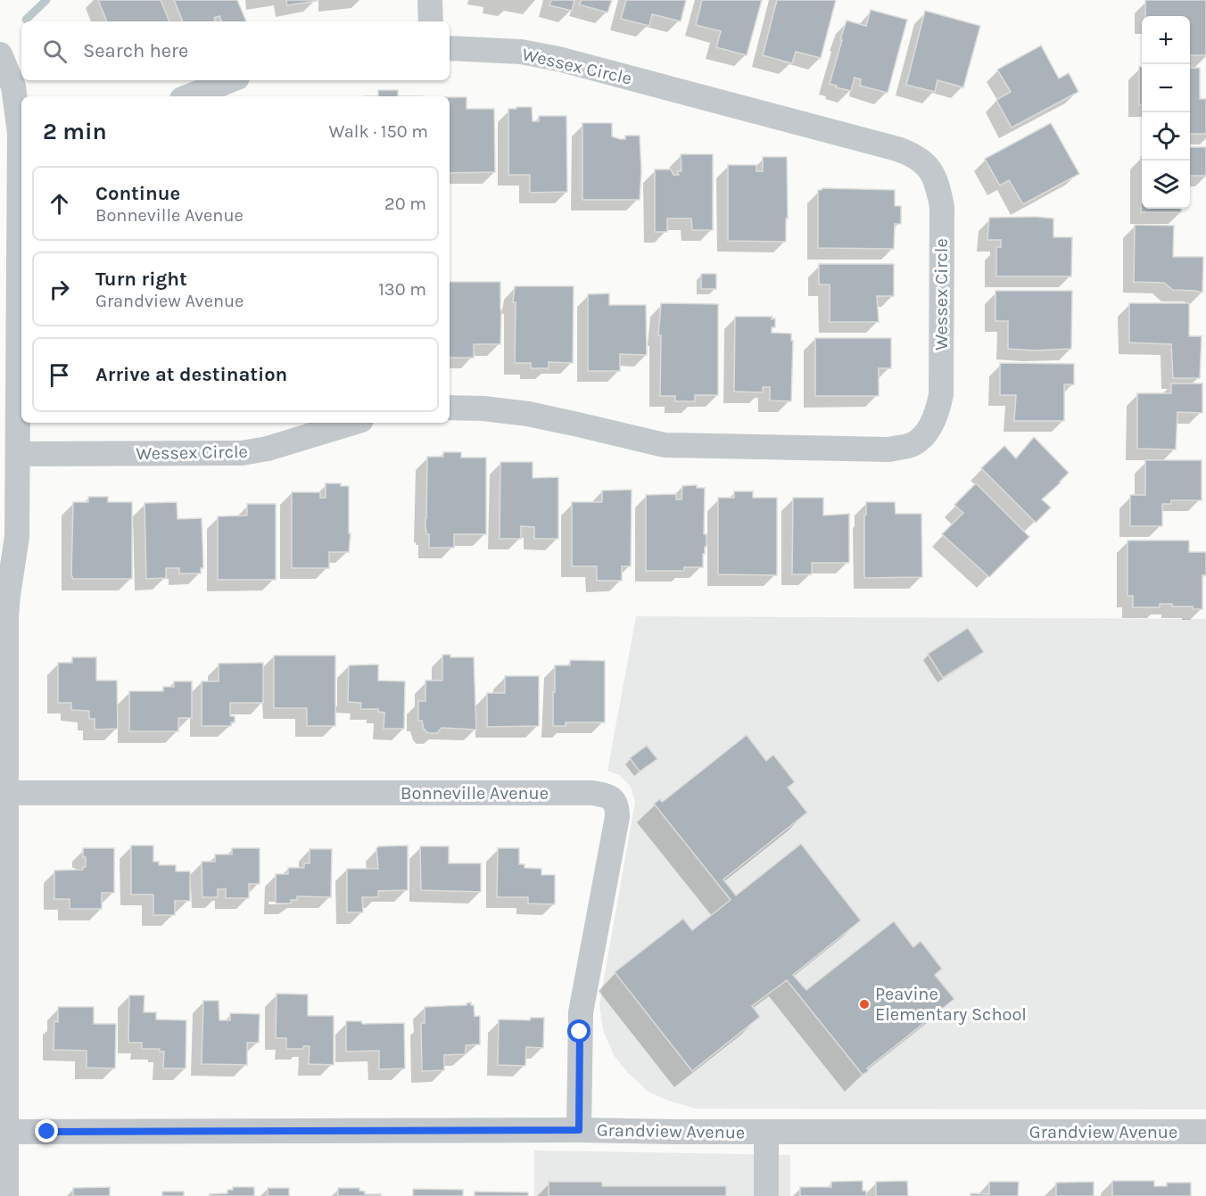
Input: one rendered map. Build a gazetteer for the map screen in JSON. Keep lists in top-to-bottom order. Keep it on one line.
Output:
{"streets":{"street":["Wessex Circle","Bonneville Avenue","Grandview Avenue"]},"crossings":[["Bonneville Avenue","Grandview Avenue"]],"places":["Peavine Elementary School"],"page":{"map_buttons":["+","−"],"search":"Search here","heading":["2 min","Walk · 150 m"],"list":[["Continue","Bonneville Avenue","20 m"],["Turn right","Grandview Avenue","130 m"],"Arrive at destination"]}}
